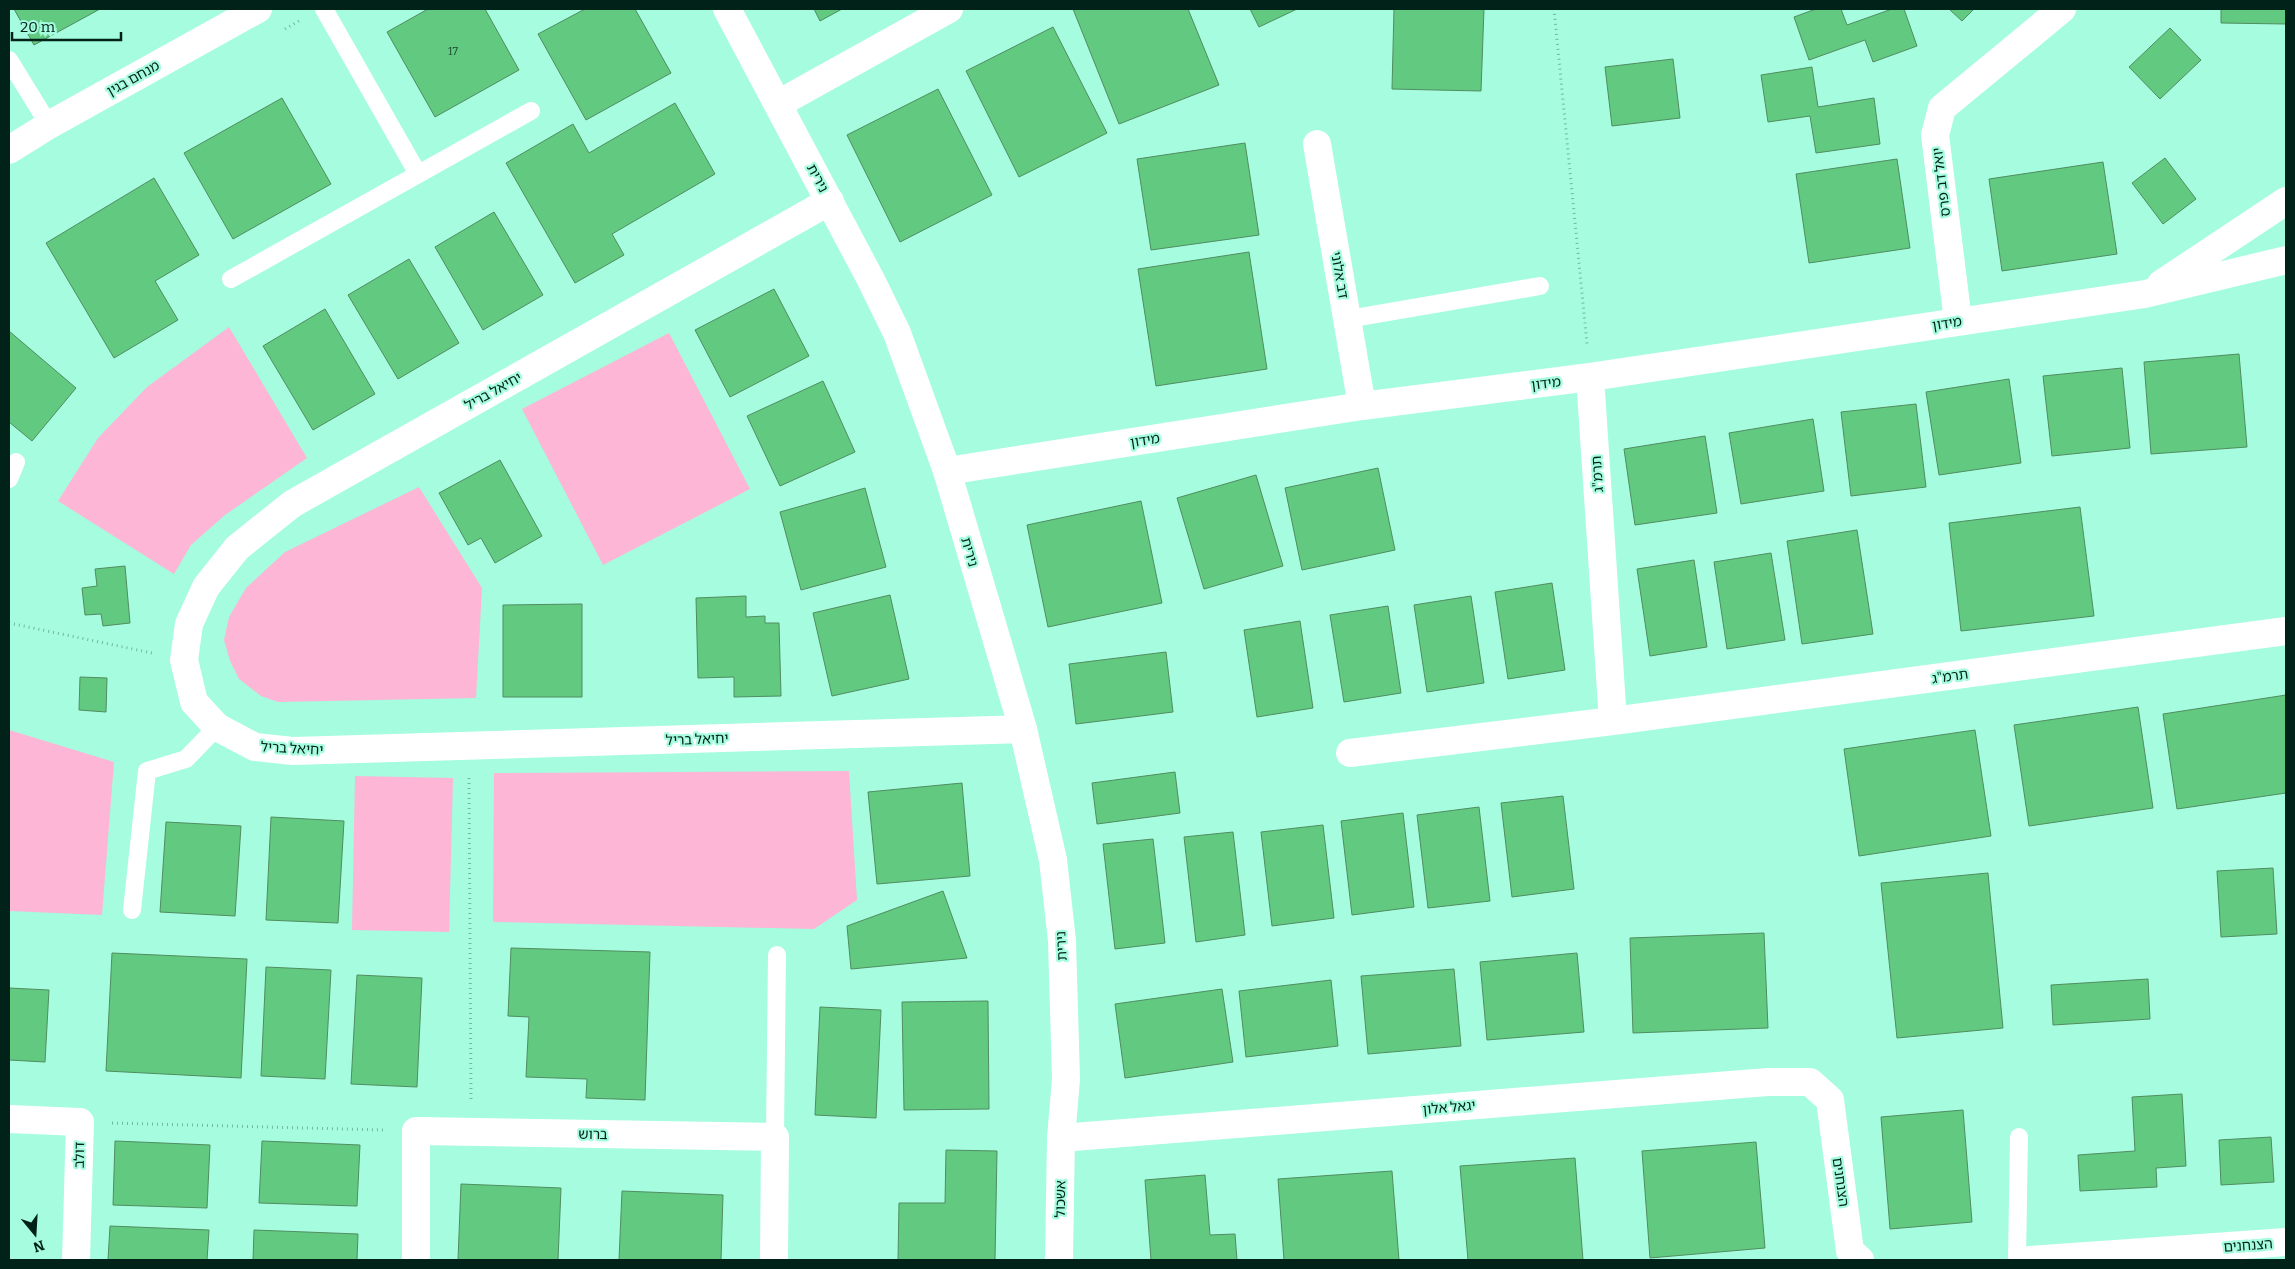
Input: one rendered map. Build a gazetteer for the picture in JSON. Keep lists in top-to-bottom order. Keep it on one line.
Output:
{"streets":{"street":["מנחם בגין","נירית","יואל דב פרס","דב אלוני","מידון","יחיאל בריל","תרמ\"ג","יגאל אלון","ברוש","דולב","הצנחנים","אשכול"]},"crossings":[["נירית","מידון"],["נירית","יחיאל בריל"],["נירית","יגאל אלון"],["נירית","אשכול"],["יואל דב פרס","מידון"],["דב אלוני","מידון"],["מידון","תרמ\"ג"],["יגאל אלון","הצנחנים"],["יגאל אלון","אשכול"]],"house_numbers":["17"],"scale_bar":"20 m","north":"bottom"}
